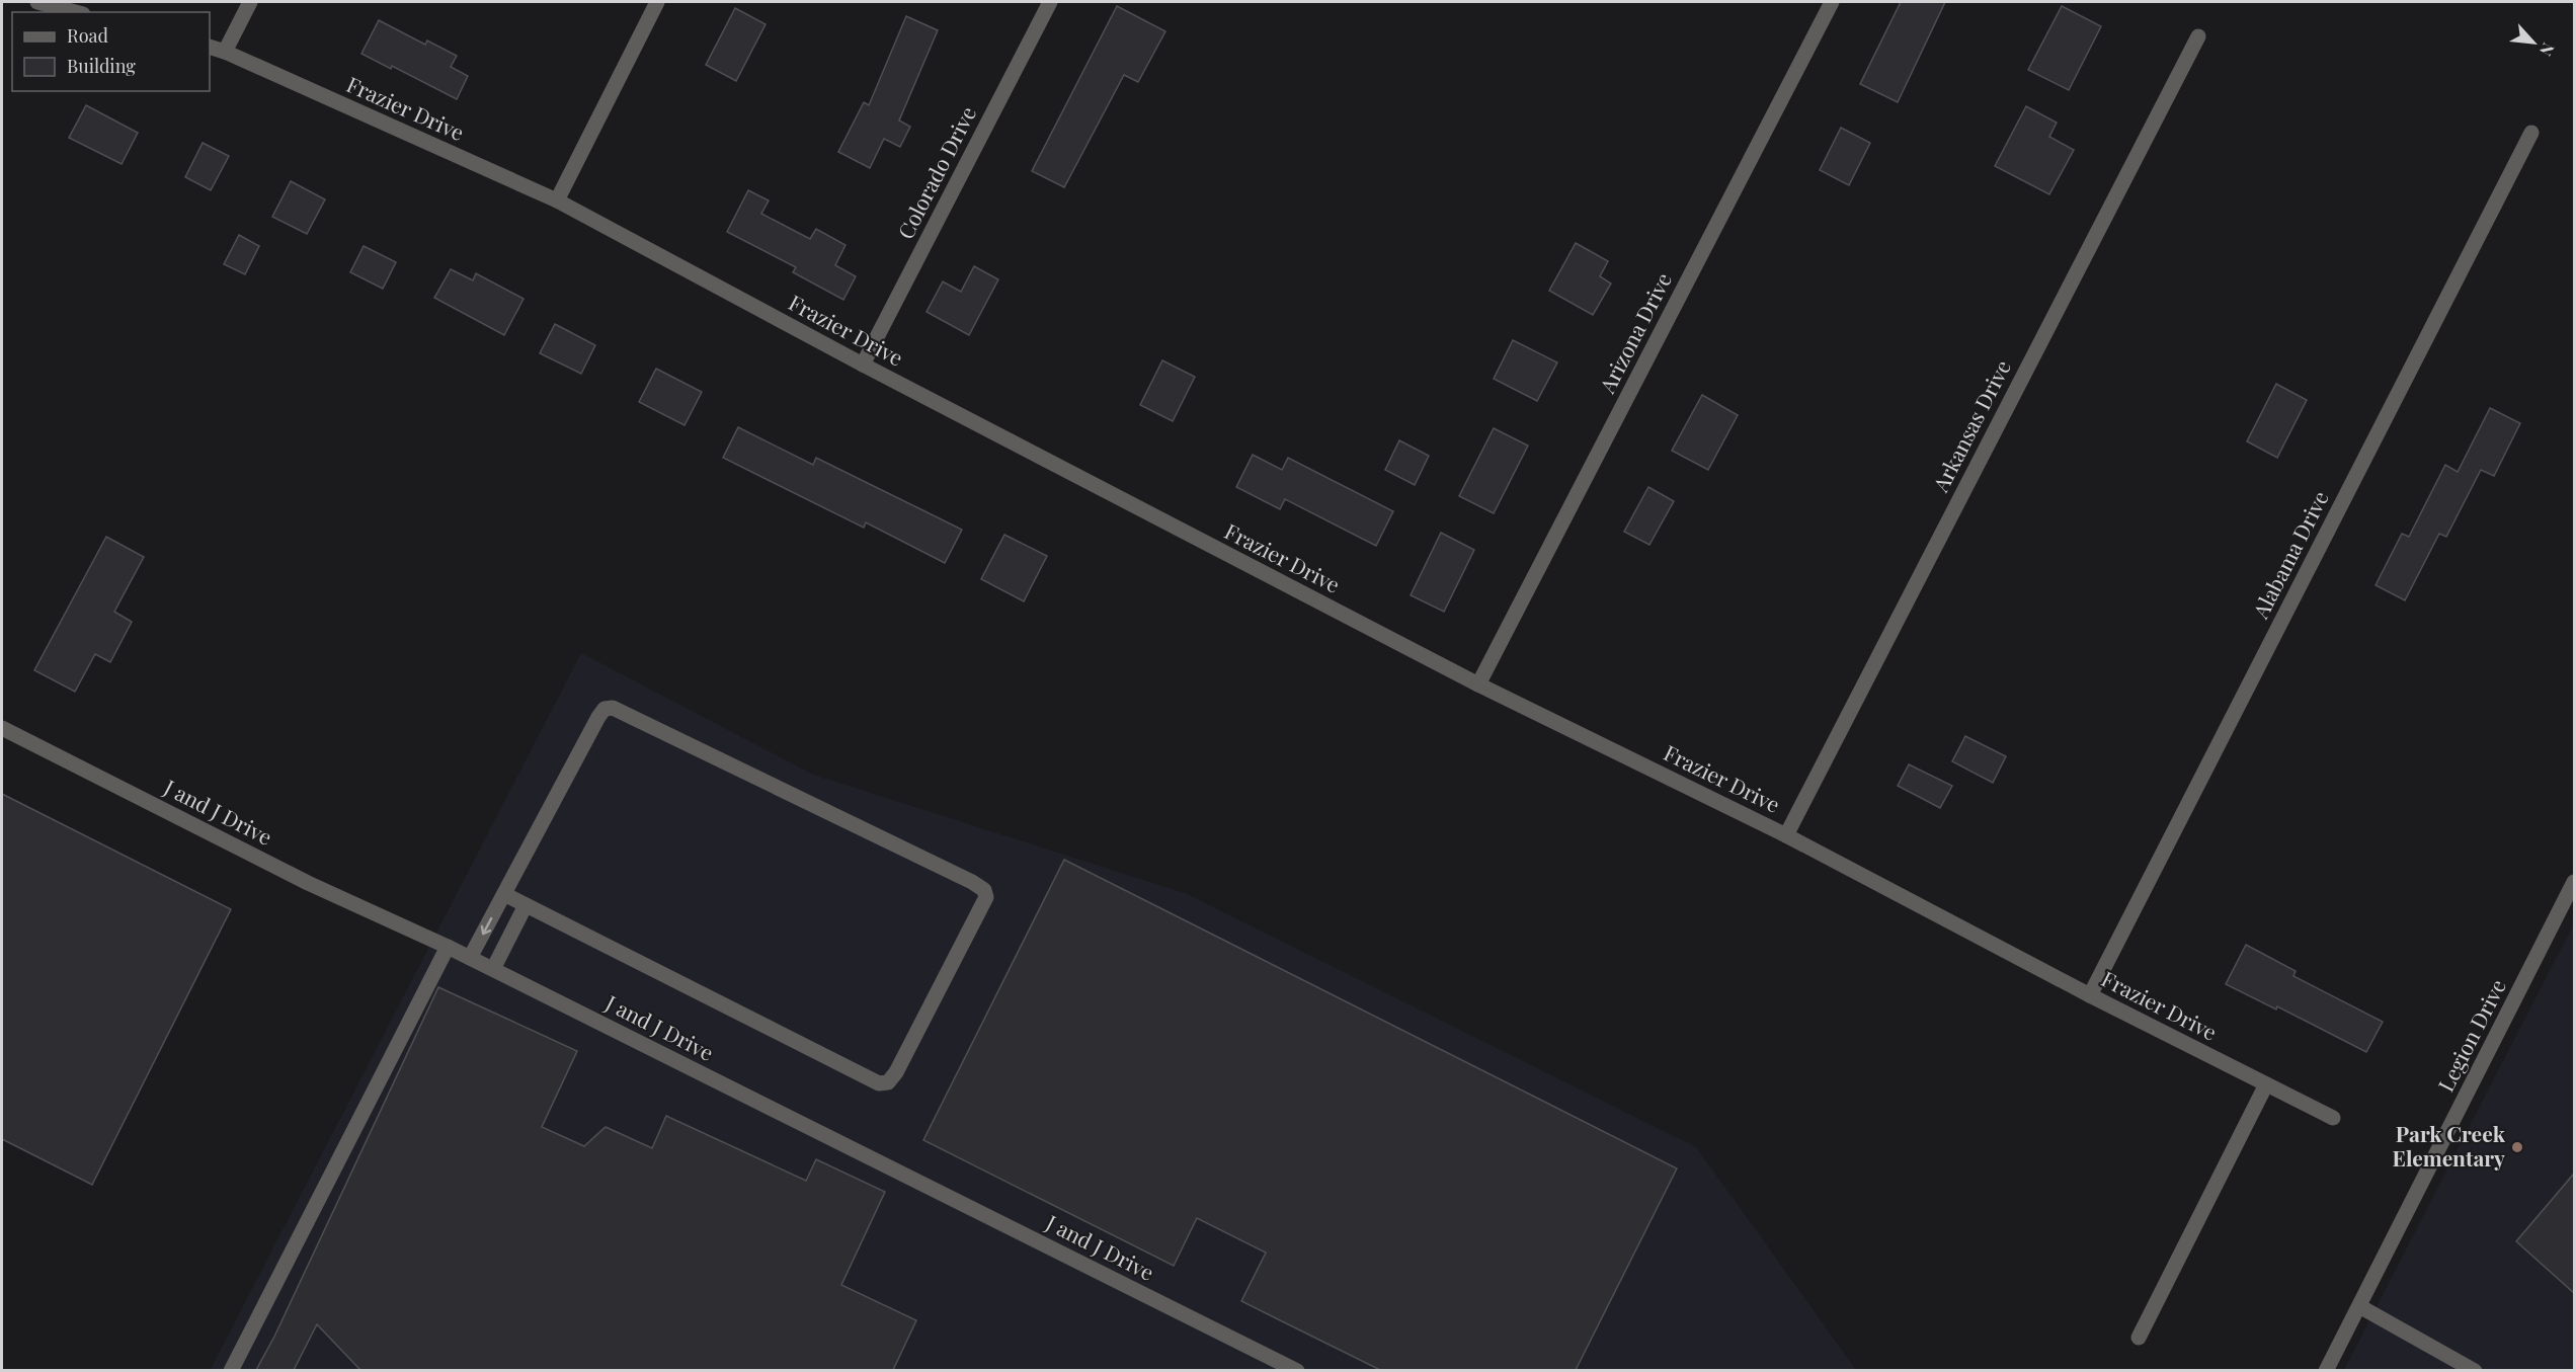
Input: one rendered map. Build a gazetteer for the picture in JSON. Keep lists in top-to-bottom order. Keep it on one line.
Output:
{"streets":{"street":["Frazier Drive","Colorado Drive","Arizona Drive","Arkansas Drive","Alabama Drive","J and J Drive","Legion Drive"]},"crossings":[["Frazier Drive","Colorado Drive"],["Frazier Drive","Arizona Drive"],["Frazier Drive","Arkansas Drive"],["Frazier Drive","Alabama Drive"]],"places":["Park Creek Elementary"],"legend":["Road","Building"],"north":"bottom right"}
